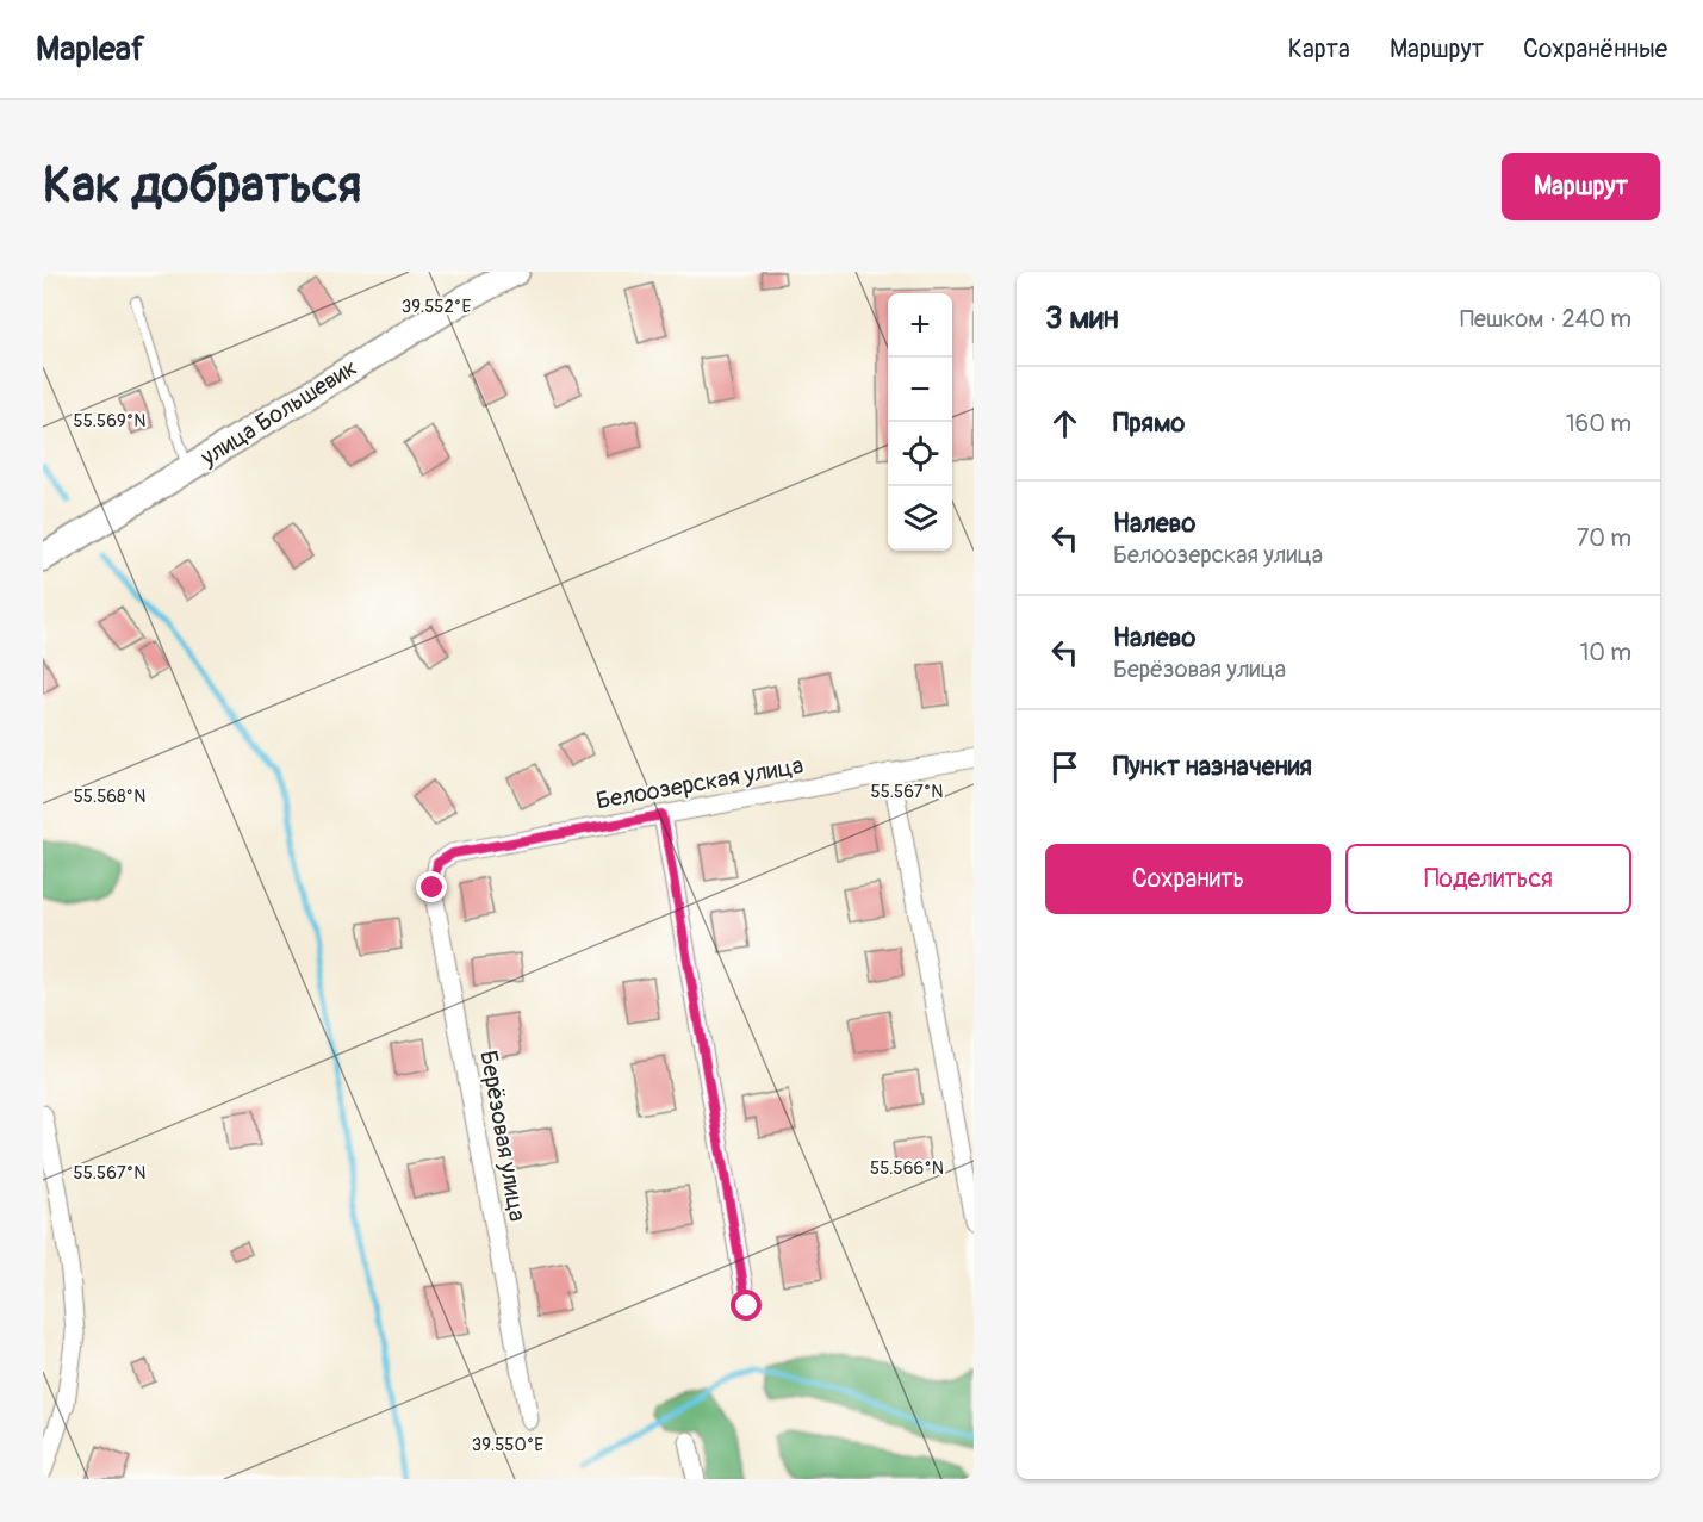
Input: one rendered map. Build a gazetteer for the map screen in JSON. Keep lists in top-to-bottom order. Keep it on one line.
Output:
{"streets":{"main road":["улица Большевик"],"street":["Белоозерская улица","Берёзовая улица"]},"crossings":[["Белоозерская улица","Берёзовая улица"]],"page":{"header":"Mapleaf","nav":["Карта","Маршрут","Сохранённые"],"buttons":["Маршрут",["Сохранить","Поделиться"]],"title":"Как добраться","heading":["3 мин","Пешком · 240 m"],"map_buttons":["+","−"],"list":[["Прямо","160 m"],["Налево","Белоозерская улица","70 m"],["Налево","Берёзовая улица","10 m"],"Пункт назначения"]},"coordinates":["39.552°E","55.569°N","55.567°N","55.568°N","55.566°N","39.550°E"]}
